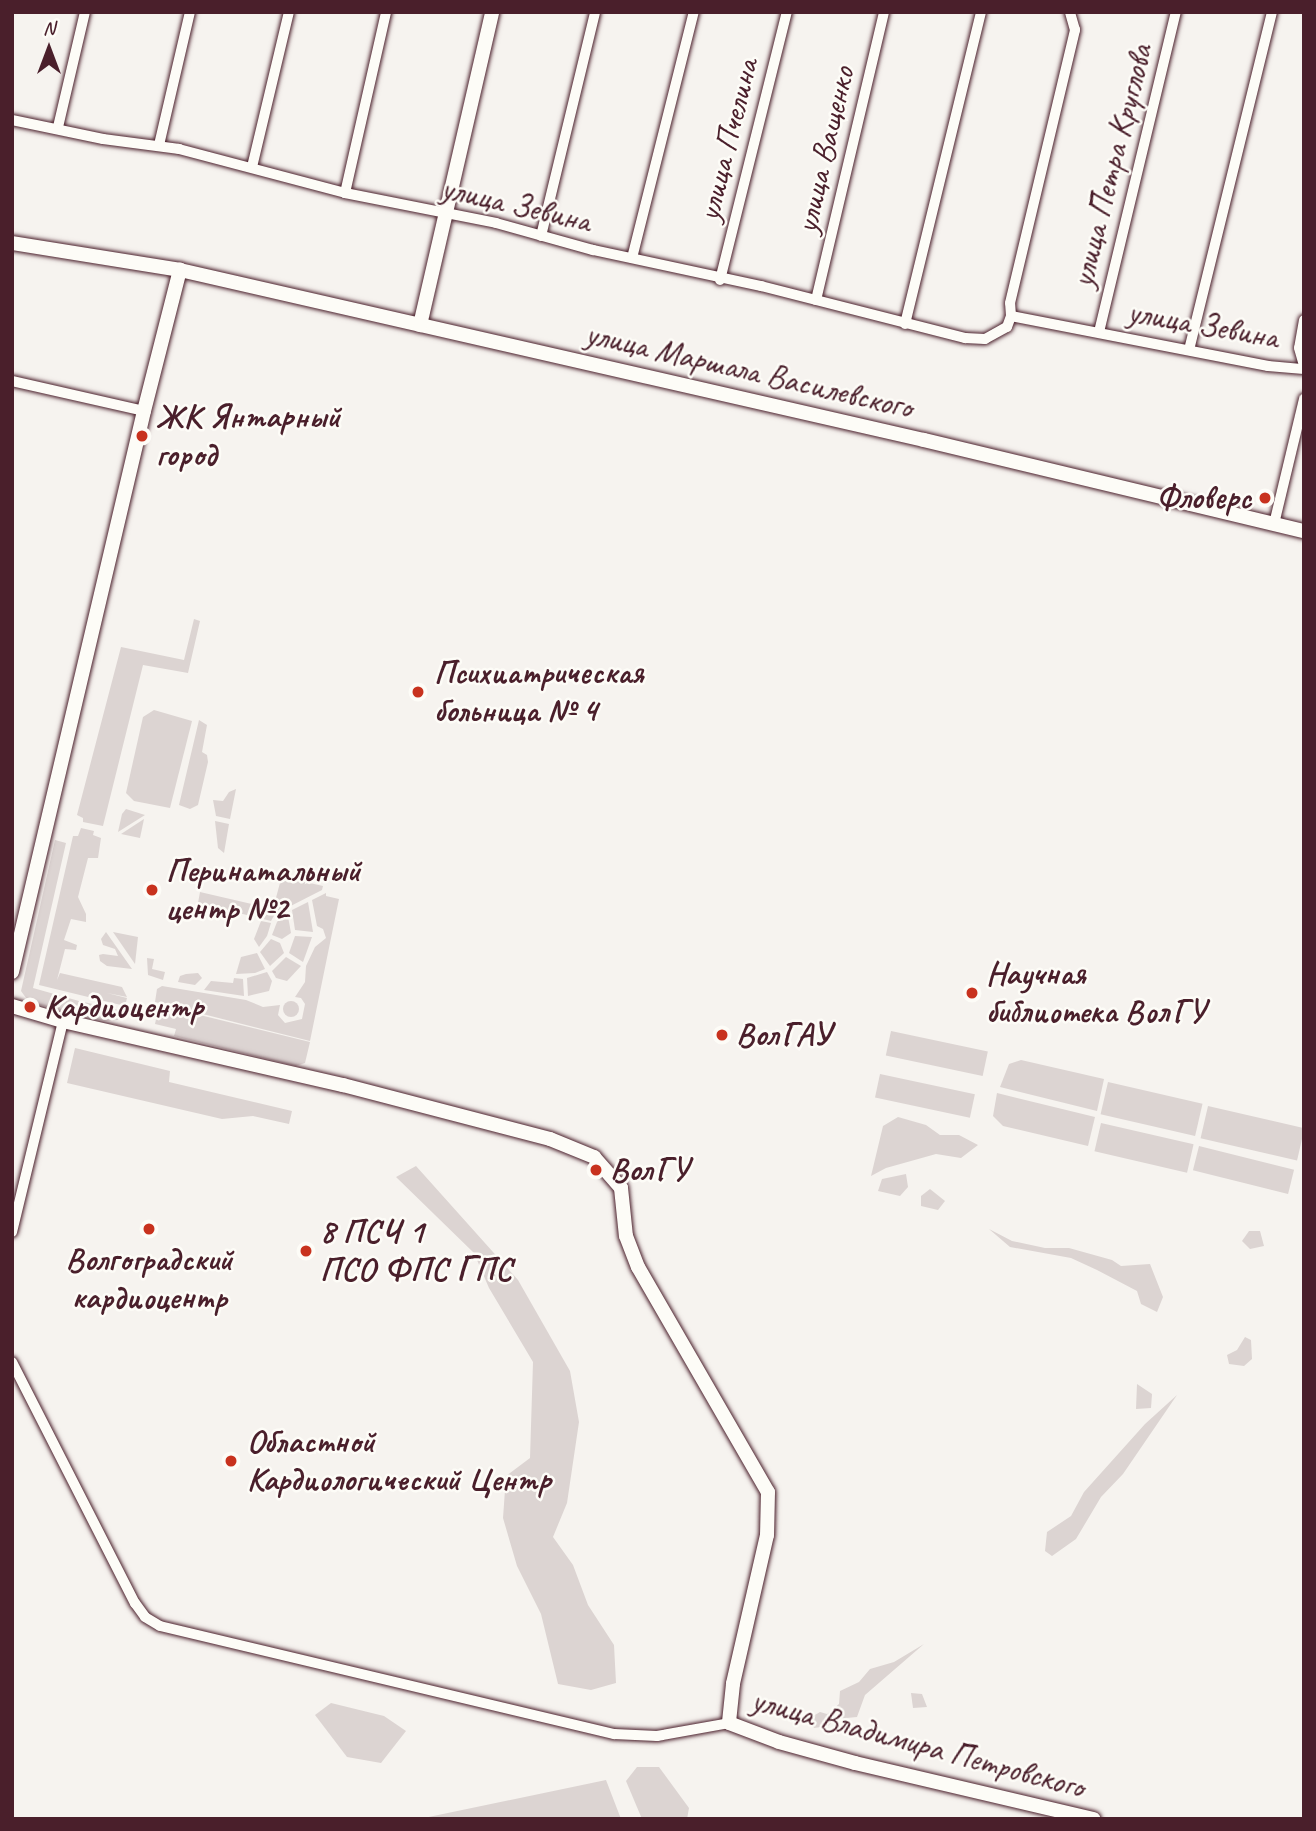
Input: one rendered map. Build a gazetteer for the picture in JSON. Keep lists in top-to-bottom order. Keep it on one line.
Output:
{"streets":{"street":["улица Пчелина","улица Ващенко","улица Петра Круглова","улица Зевина","улица Маршала Василевского","улица Владимира Петровского"]},"crossings":[["улица Пчелина","улица Зевина"],["улица Ващенко","улица Зевина"],["улица Петра Круглова","улица Зевина"]],"places":["ЖК Янтарный город","Фловерс","Психиатрическая больница № 4","Перинатальный центр №2","Научная библиотека ВолГУ","Кардиоцентр","ВолГАУ","ВолГУ","Волгоградский кардиоцентр","8 ПСЧ 1 ПСО ФПС ГПС","Областной Кардиологический Центр"],"north":"top"}
